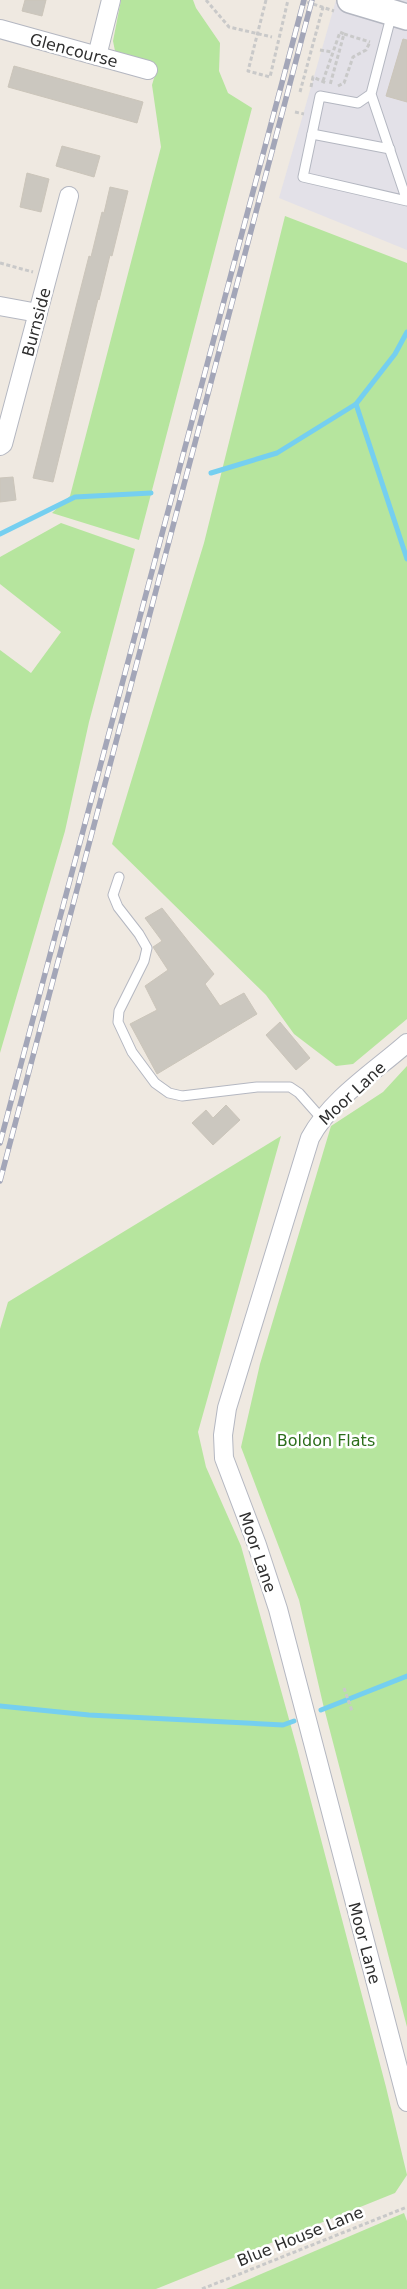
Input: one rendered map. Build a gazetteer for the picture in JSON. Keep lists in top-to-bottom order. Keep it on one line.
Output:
{"streets":{"street":["Glencourse","Burnside","Moor Lane"],"path":["Blue House Lane"]},"parks":["Boldon Flats"]}
